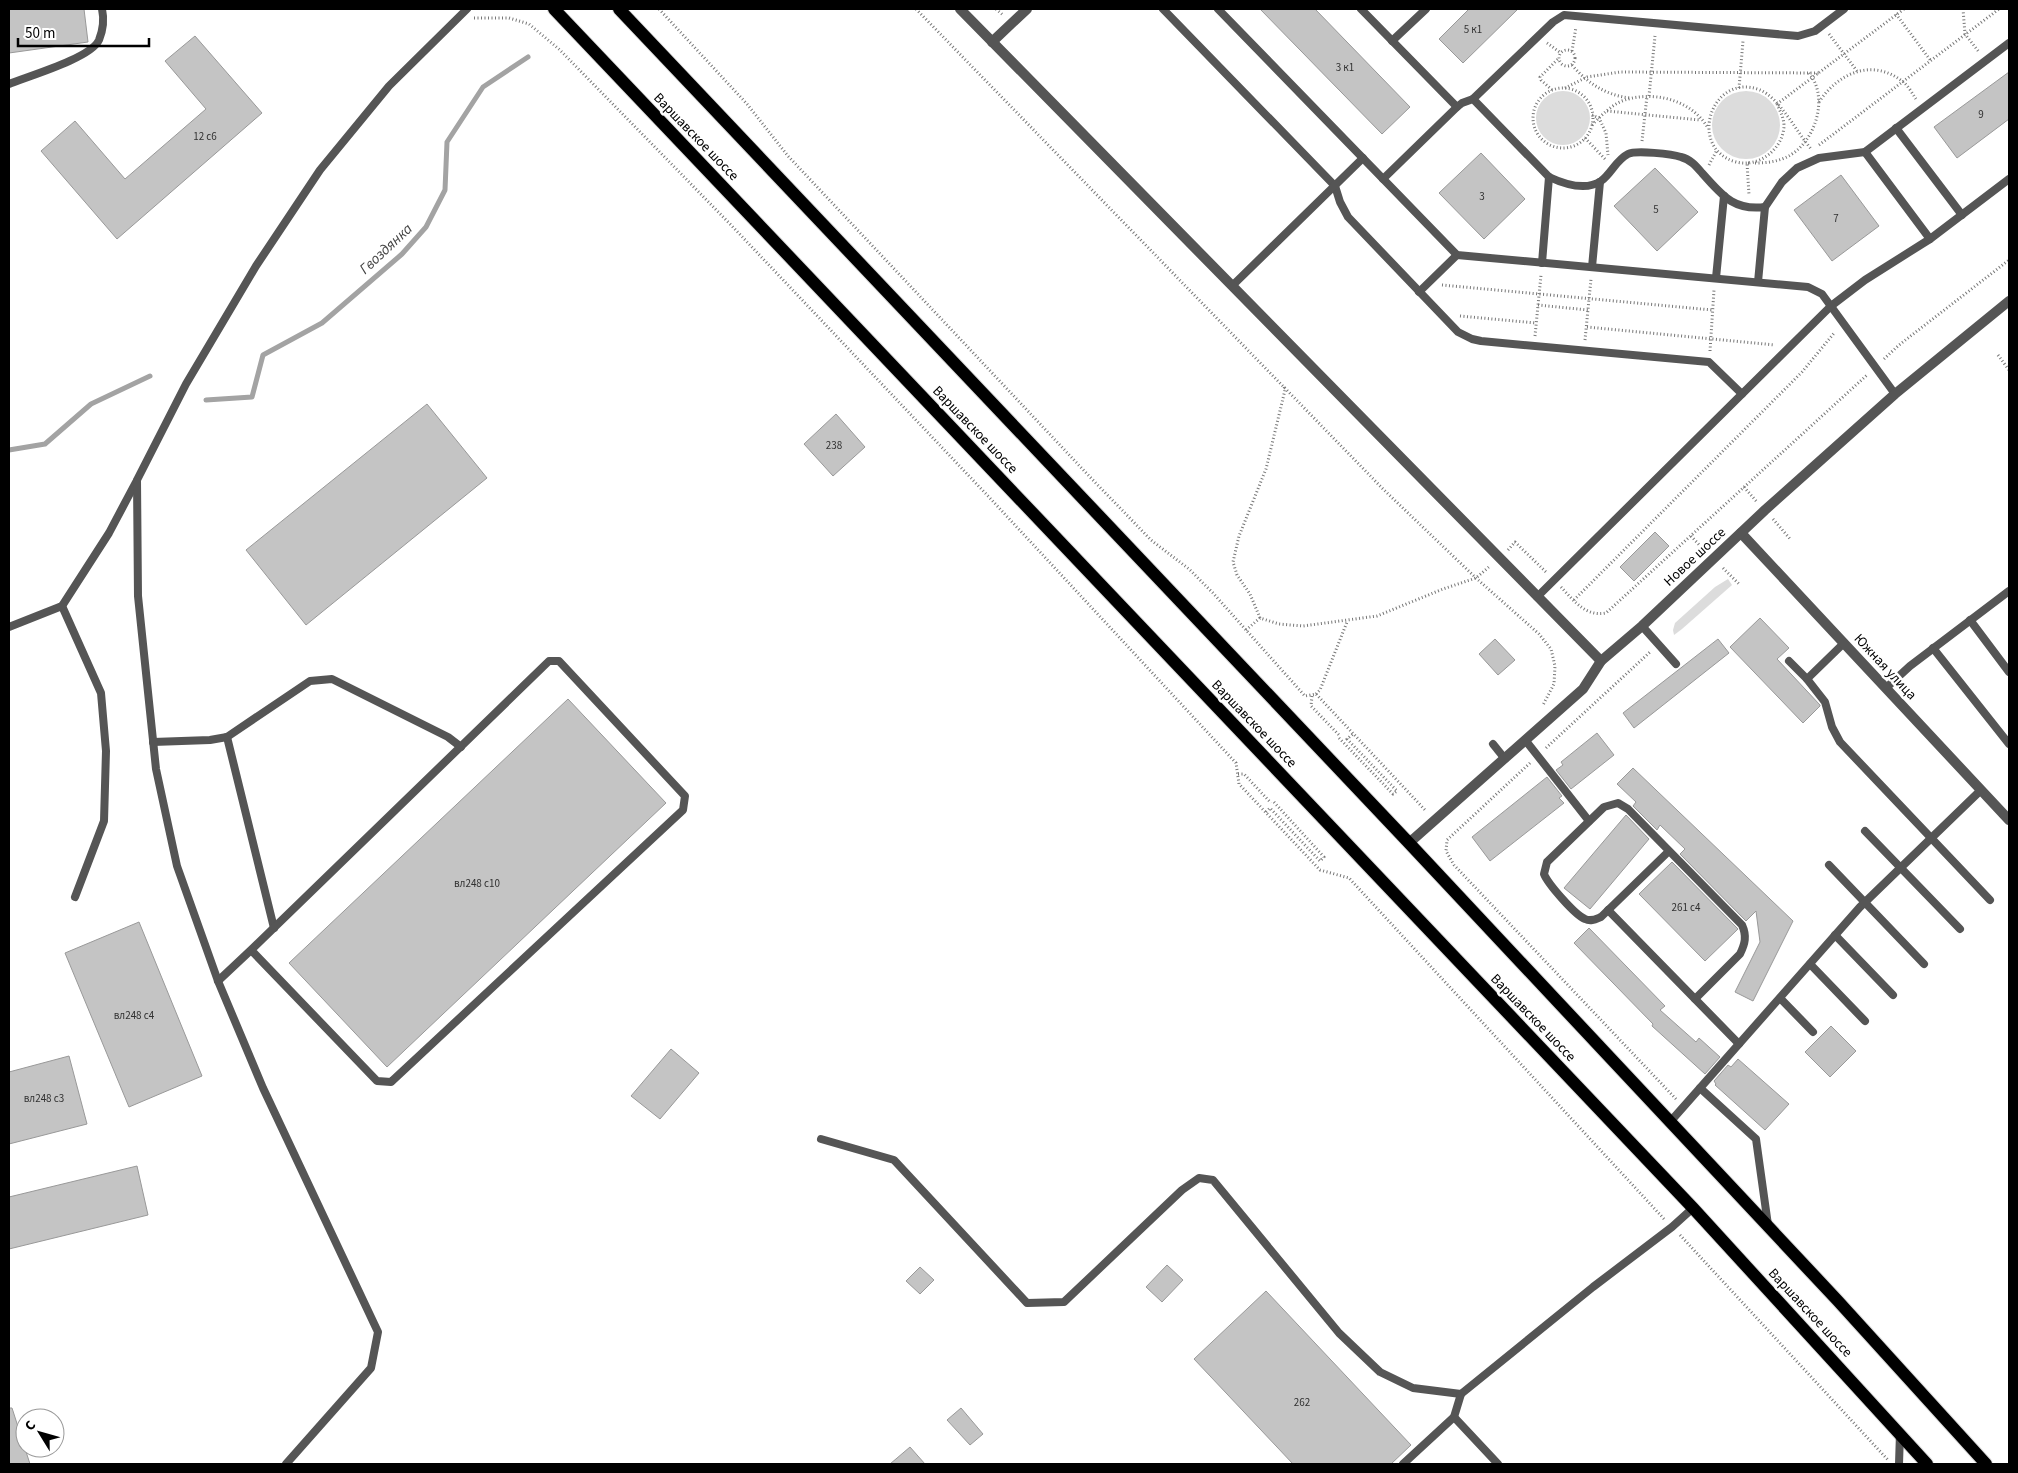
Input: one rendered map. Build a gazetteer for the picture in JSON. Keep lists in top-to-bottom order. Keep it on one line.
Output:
{"streets":{"main road":["Варшавское шоссе"],"street":["Новое шоссе","Южная улица"]},"crossings":[["Варшавское шоссе","Новое шоссе"],["Новое шоссе","Южная улица"]],"water":["Гвоздянка"],"house_numbers":["5 к1","3 к1","9","12 с6","3","5","7","238","вл248 с10","261 с4","вл248 с4","вл248 с3","262"],"scale_bar":"50 m","north":"top left"}
